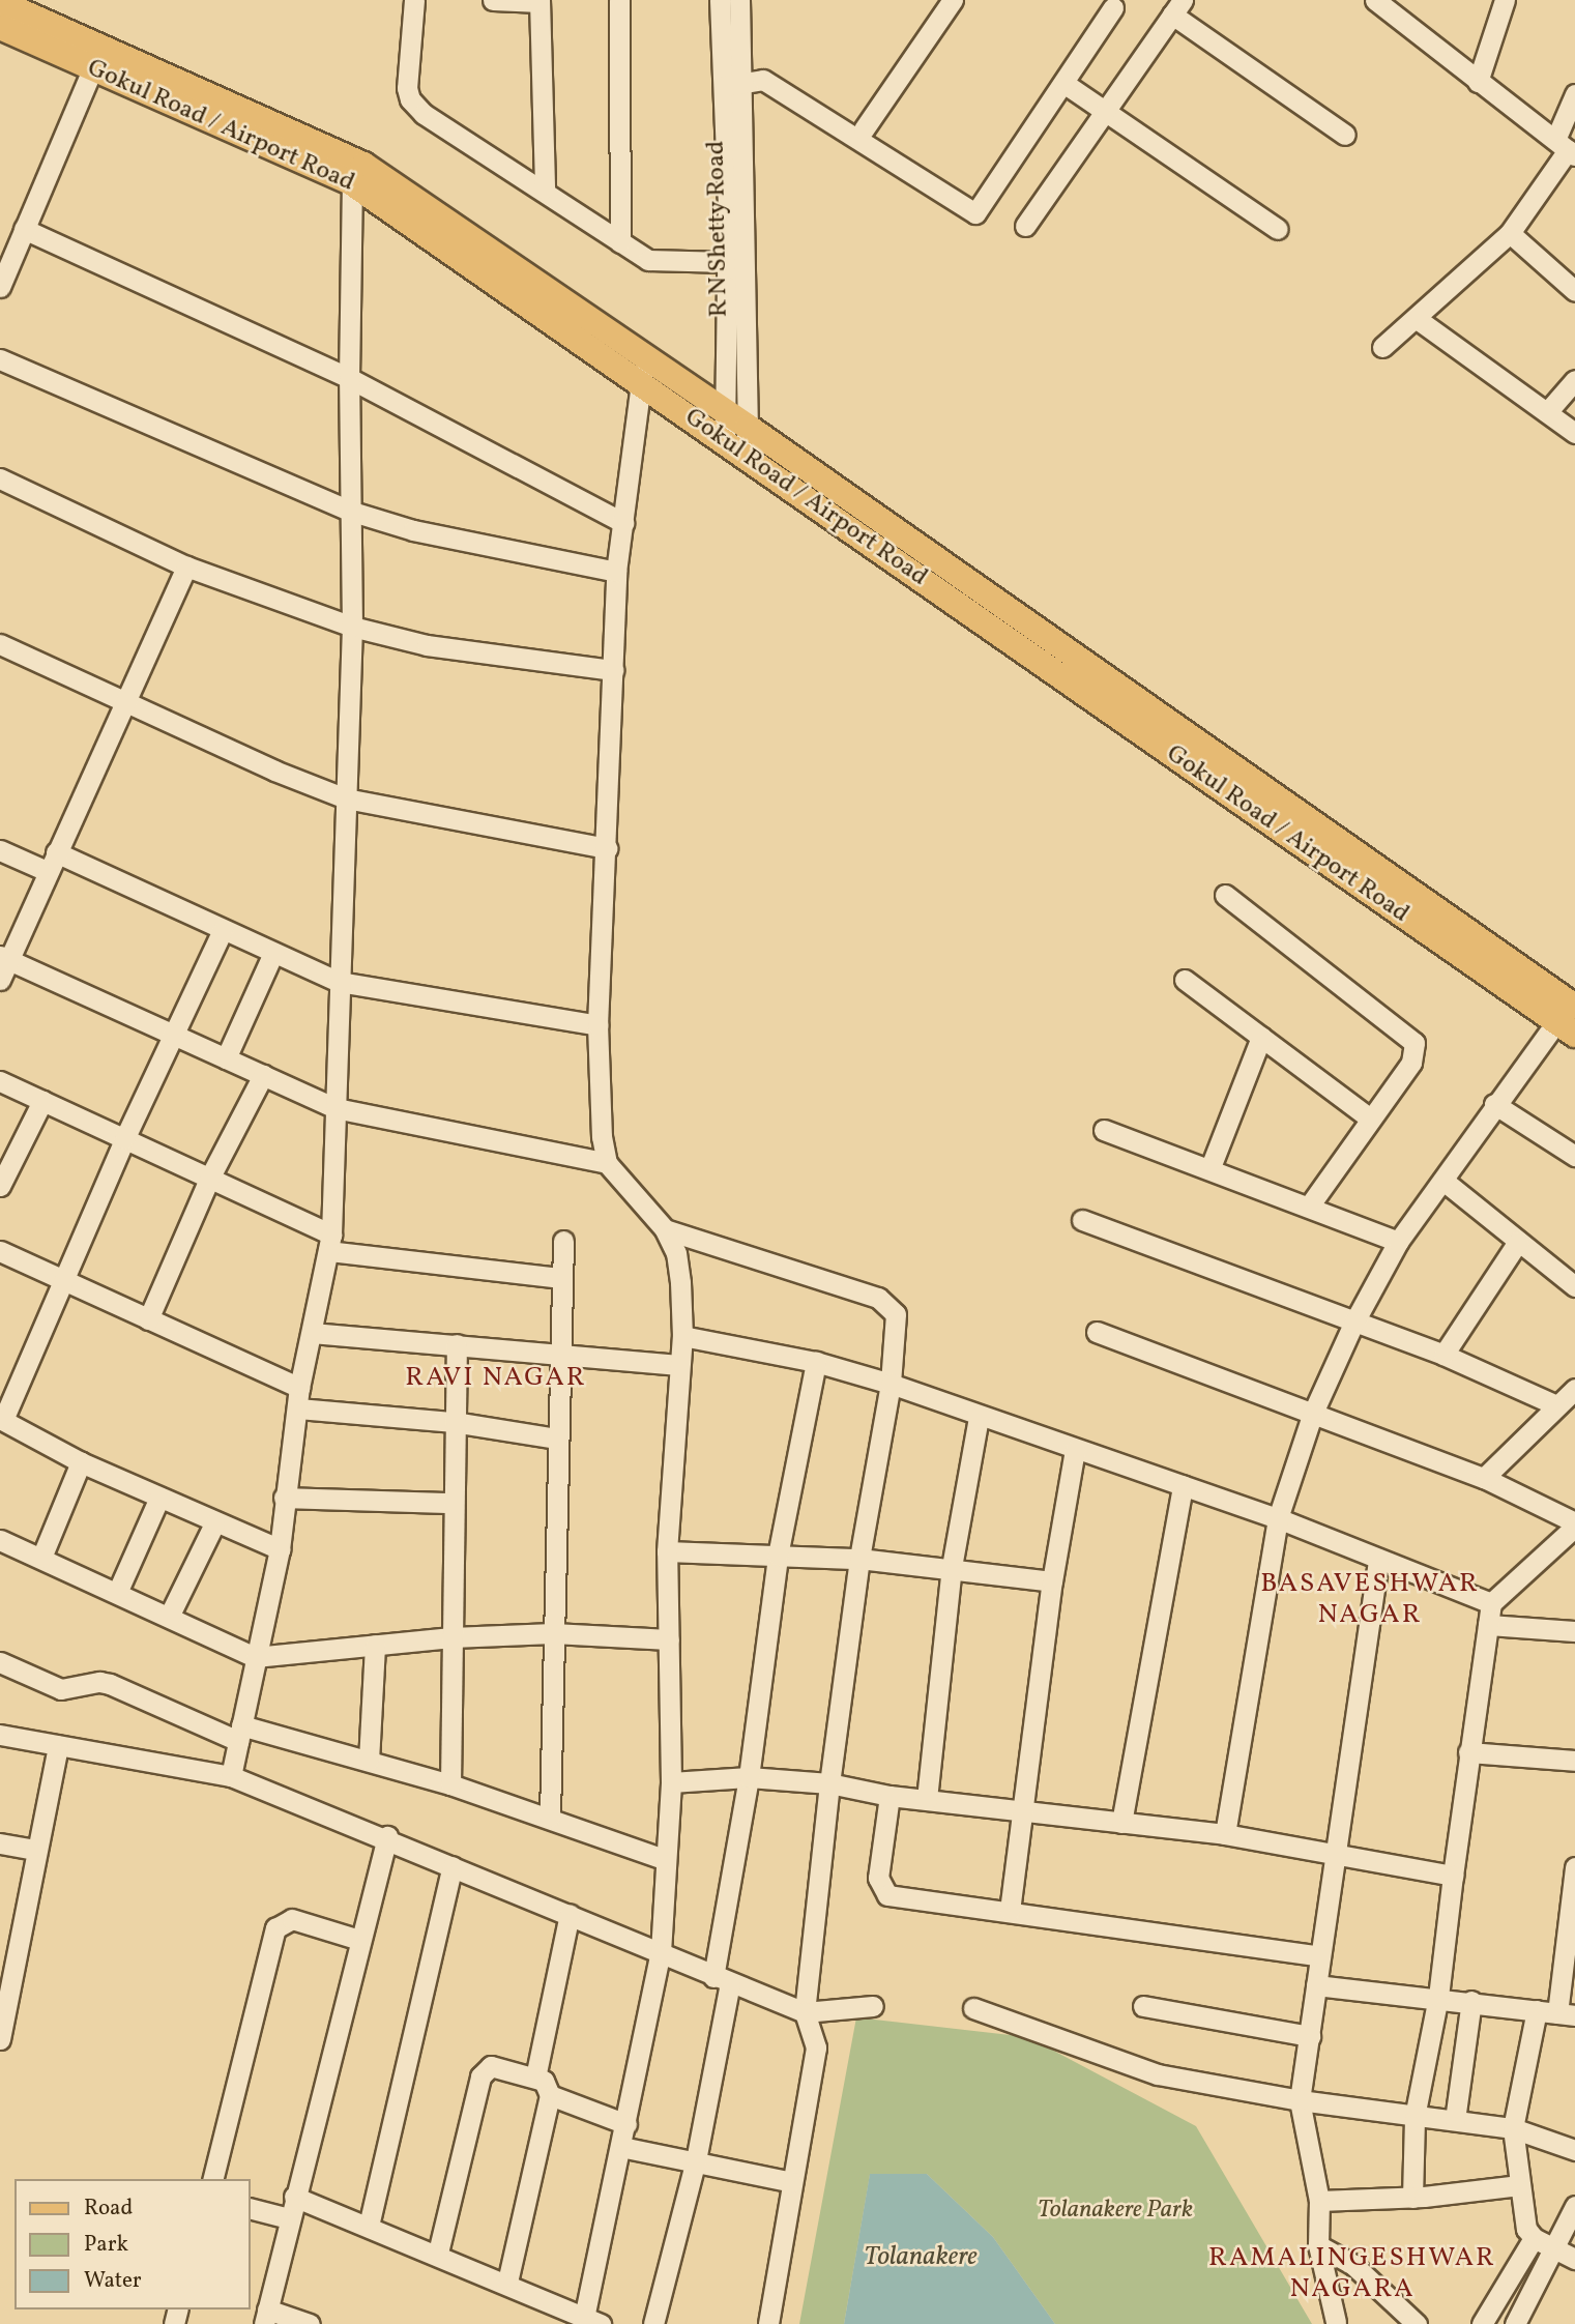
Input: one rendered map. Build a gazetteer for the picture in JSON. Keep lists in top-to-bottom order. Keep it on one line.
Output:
{"streets":{"main road":["Gokul Road / Airport Road"],"street":["R N Shetty Road"]},"crossings":[["Gokul Road / Airport Road","R N Shetty Road"]],"districts":["RAVI NAGAR","BASAVESHWAR NAGAR","RAMALINGESHWAR NAGARA"],"water":["Tolanakere"],"parks":["Tolanakere Park"],"legend":["Road","Park","Water"]}
